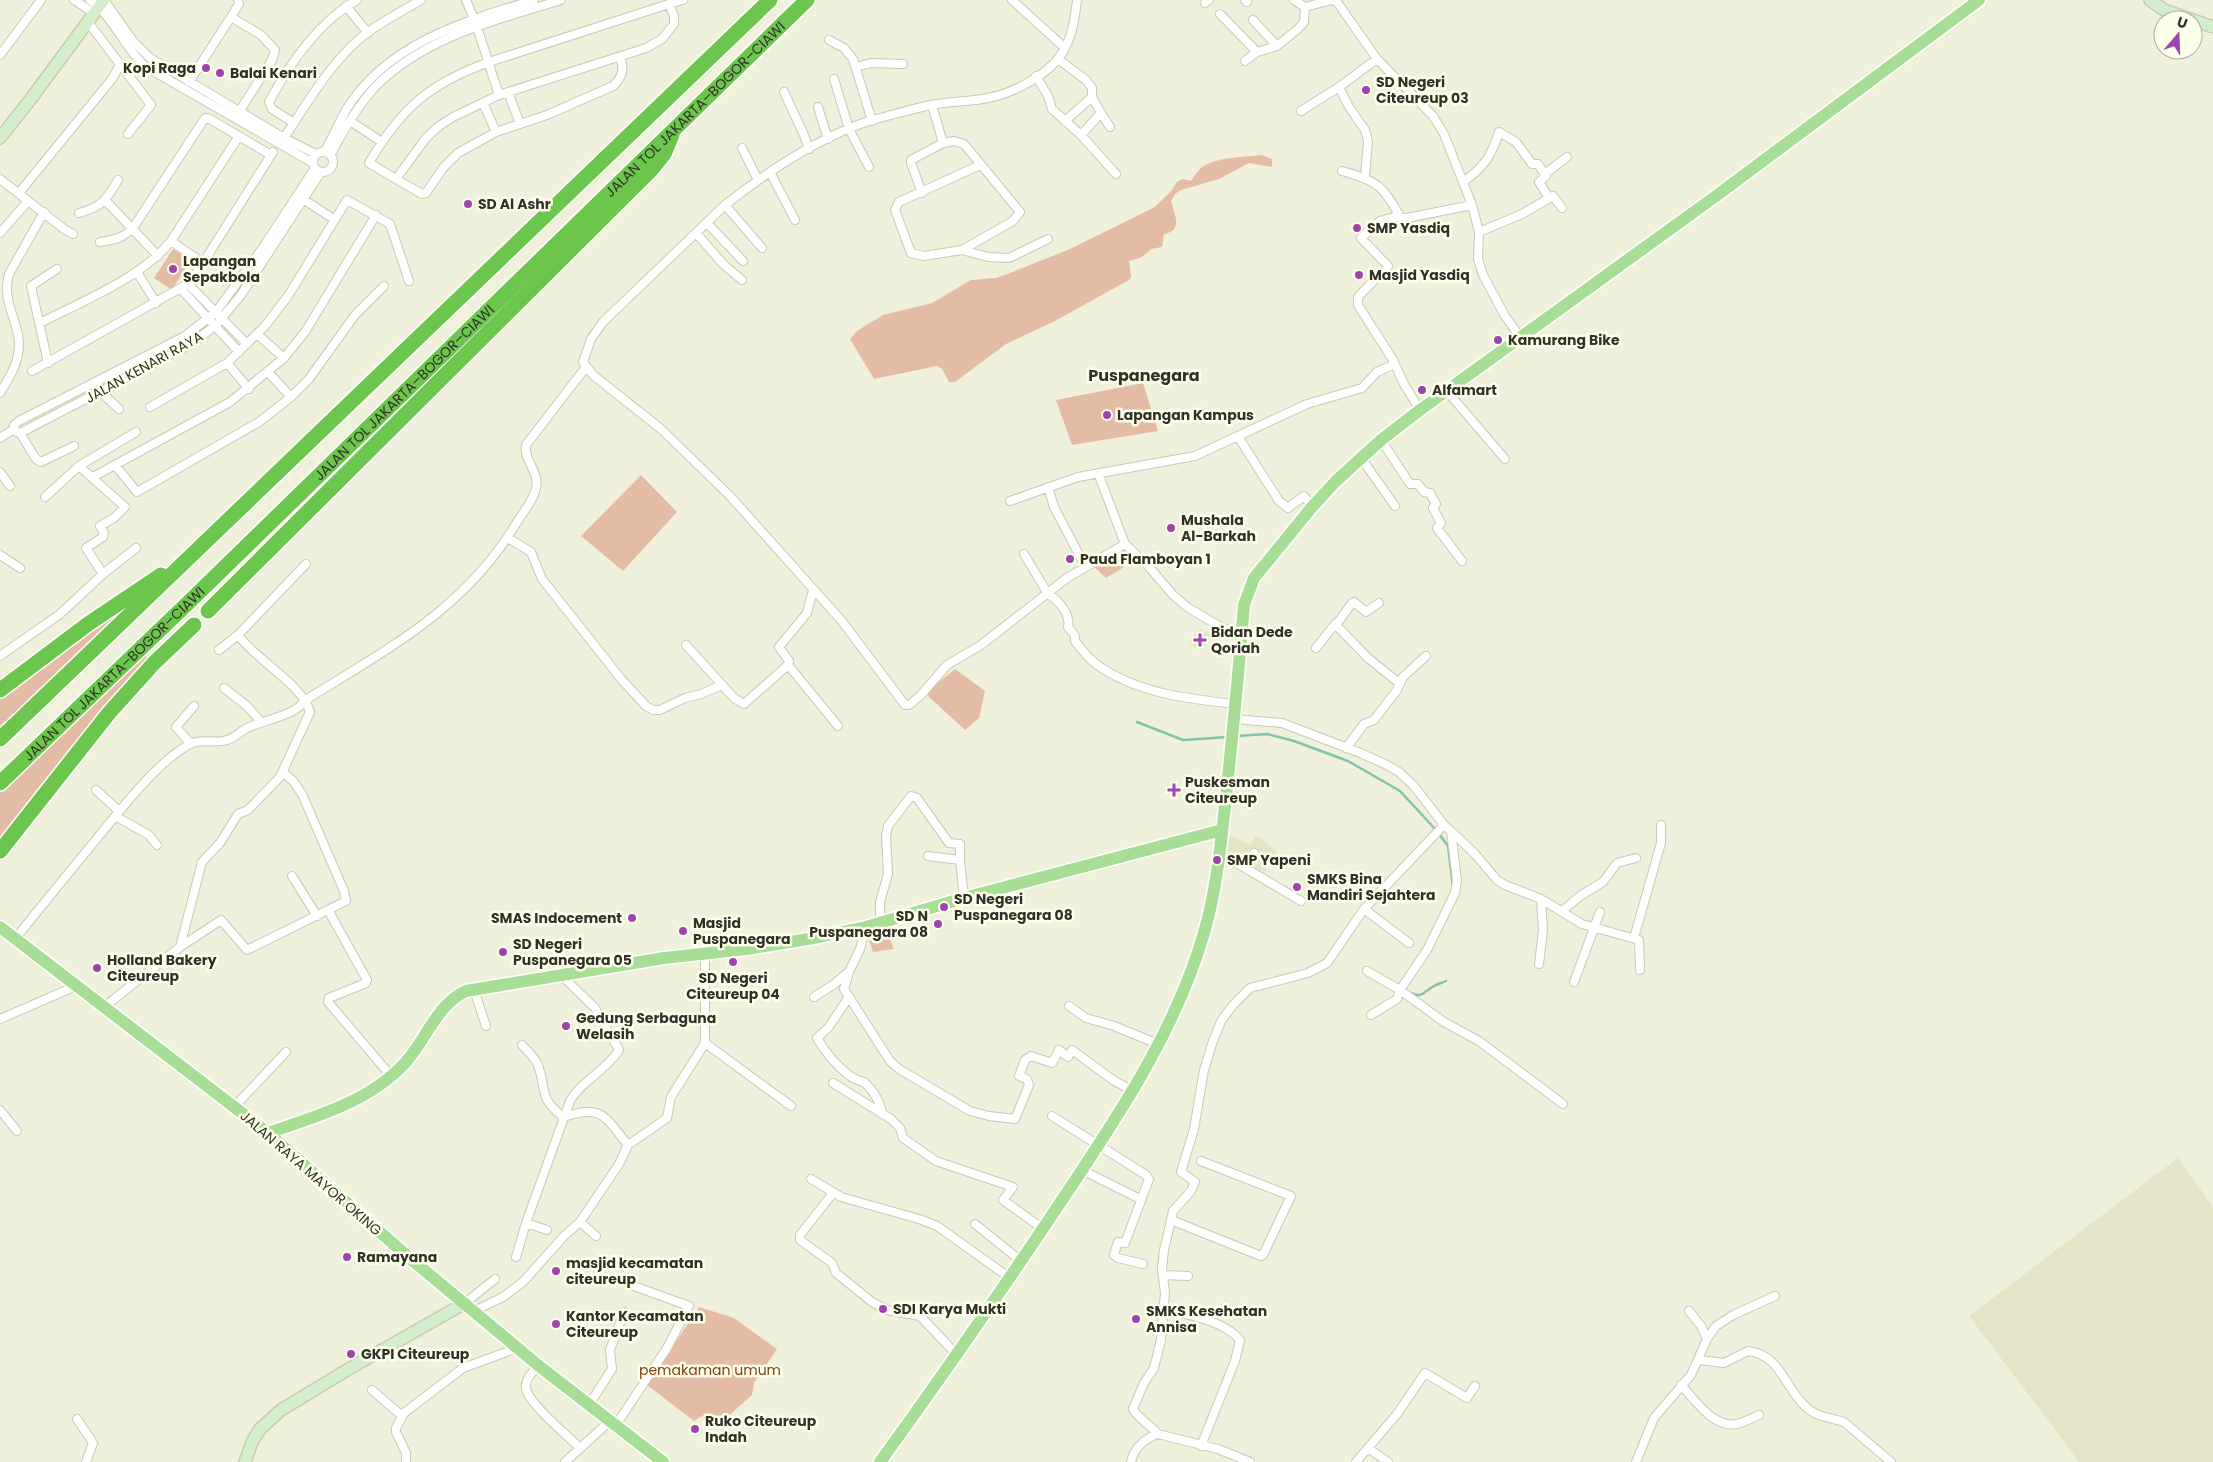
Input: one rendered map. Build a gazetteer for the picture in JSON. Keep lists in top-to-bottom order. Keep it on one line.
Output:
{"streets":{"highway":["JALAN TOL JAKARTA–BOGOR–CIAWI"],"main road":["JALAN RAYA MAYOR OKING"],"street":["JALAN KENARI RAYA"]},"districts":["Puspanegara"],"parks":["pemakaman umum"],"places":{"other":["Kopi Raga","Balai Kenari","SD Negeri Citeureup 03","SD Al Ashr","SMP Yasdiq","Lapangan Sepakbola","Masjid Yasdiq","Kamurang Bike","Alfamart","Lapangan Kampus","Mushala Al-Barkah","Paud Flamboyan 1","SMP Yapeni","SMKS Bina Mandiri Sejahtera","SD Negeri Puspanegara 08","SMAS Indocement","SD N Puspanegara 08","Masjid Puspanegara","SD Negeri Puspanegara 05","SD Negeri Citeureup 04","Holland Bakery Citeureup","Gedung Serbaguna Welasih","Ramayana","masjid kecamatan citeureup","SDI Karya Mukti","SMKS Kesehatan Annisa","Kantor Kecamatan Citeureup","GKPI Citeureup","Ruko Citeureup Indah"],"health":["Bidan Dede Qoriah","Puskesman Citeureup"]},"north":"top"}
